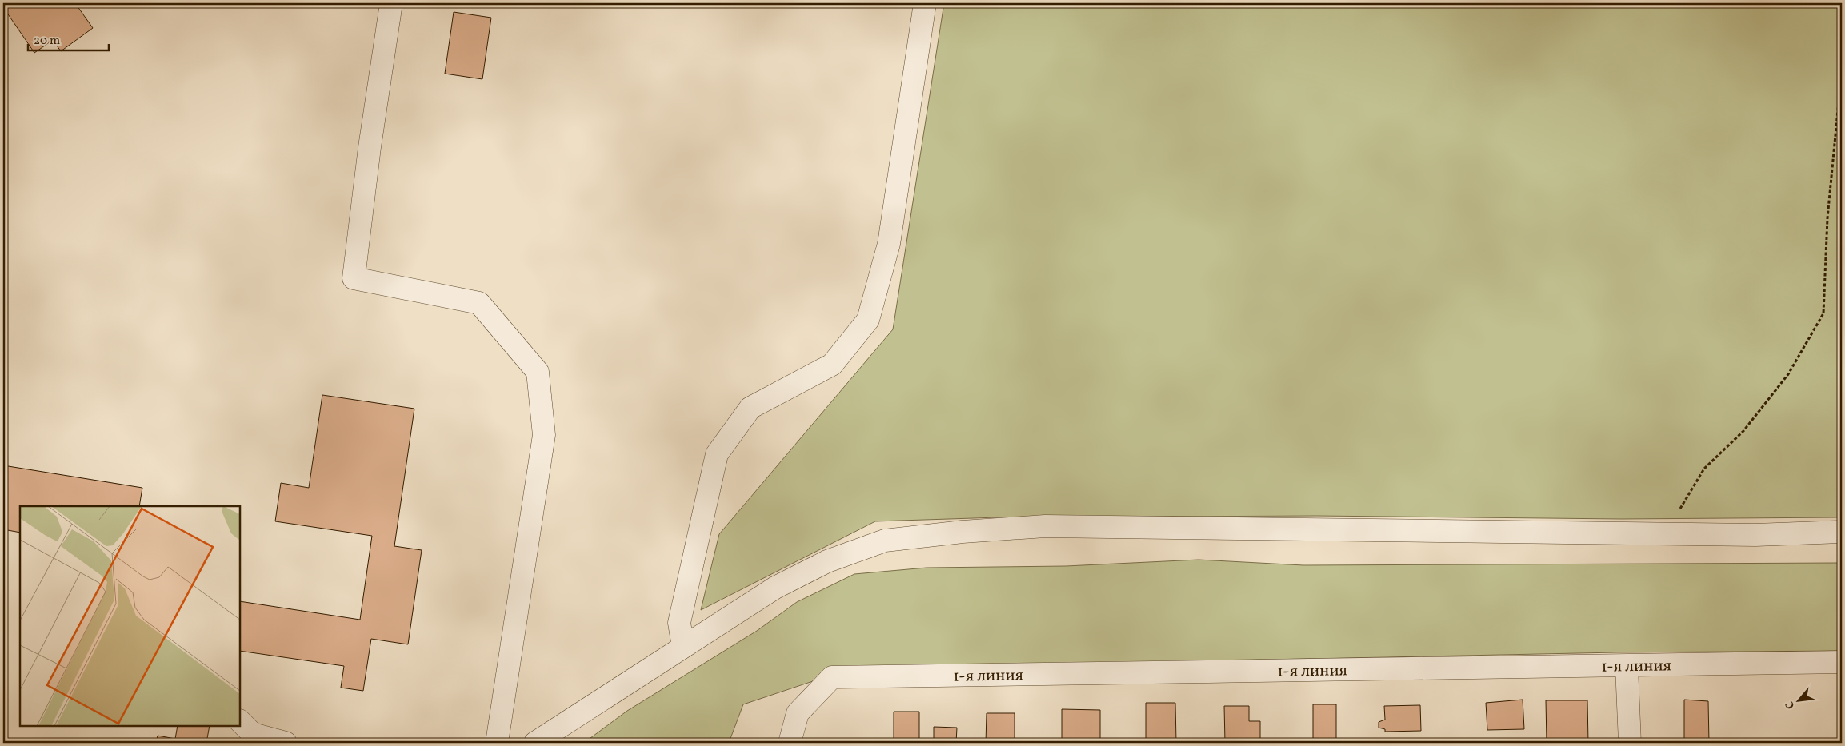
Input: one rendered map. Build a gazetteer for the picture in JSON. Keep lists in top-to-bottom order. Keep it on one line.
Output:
{"streets":{"street":["1-я линия"]},"scale_bar":"20 m","north":"bottom left"}
